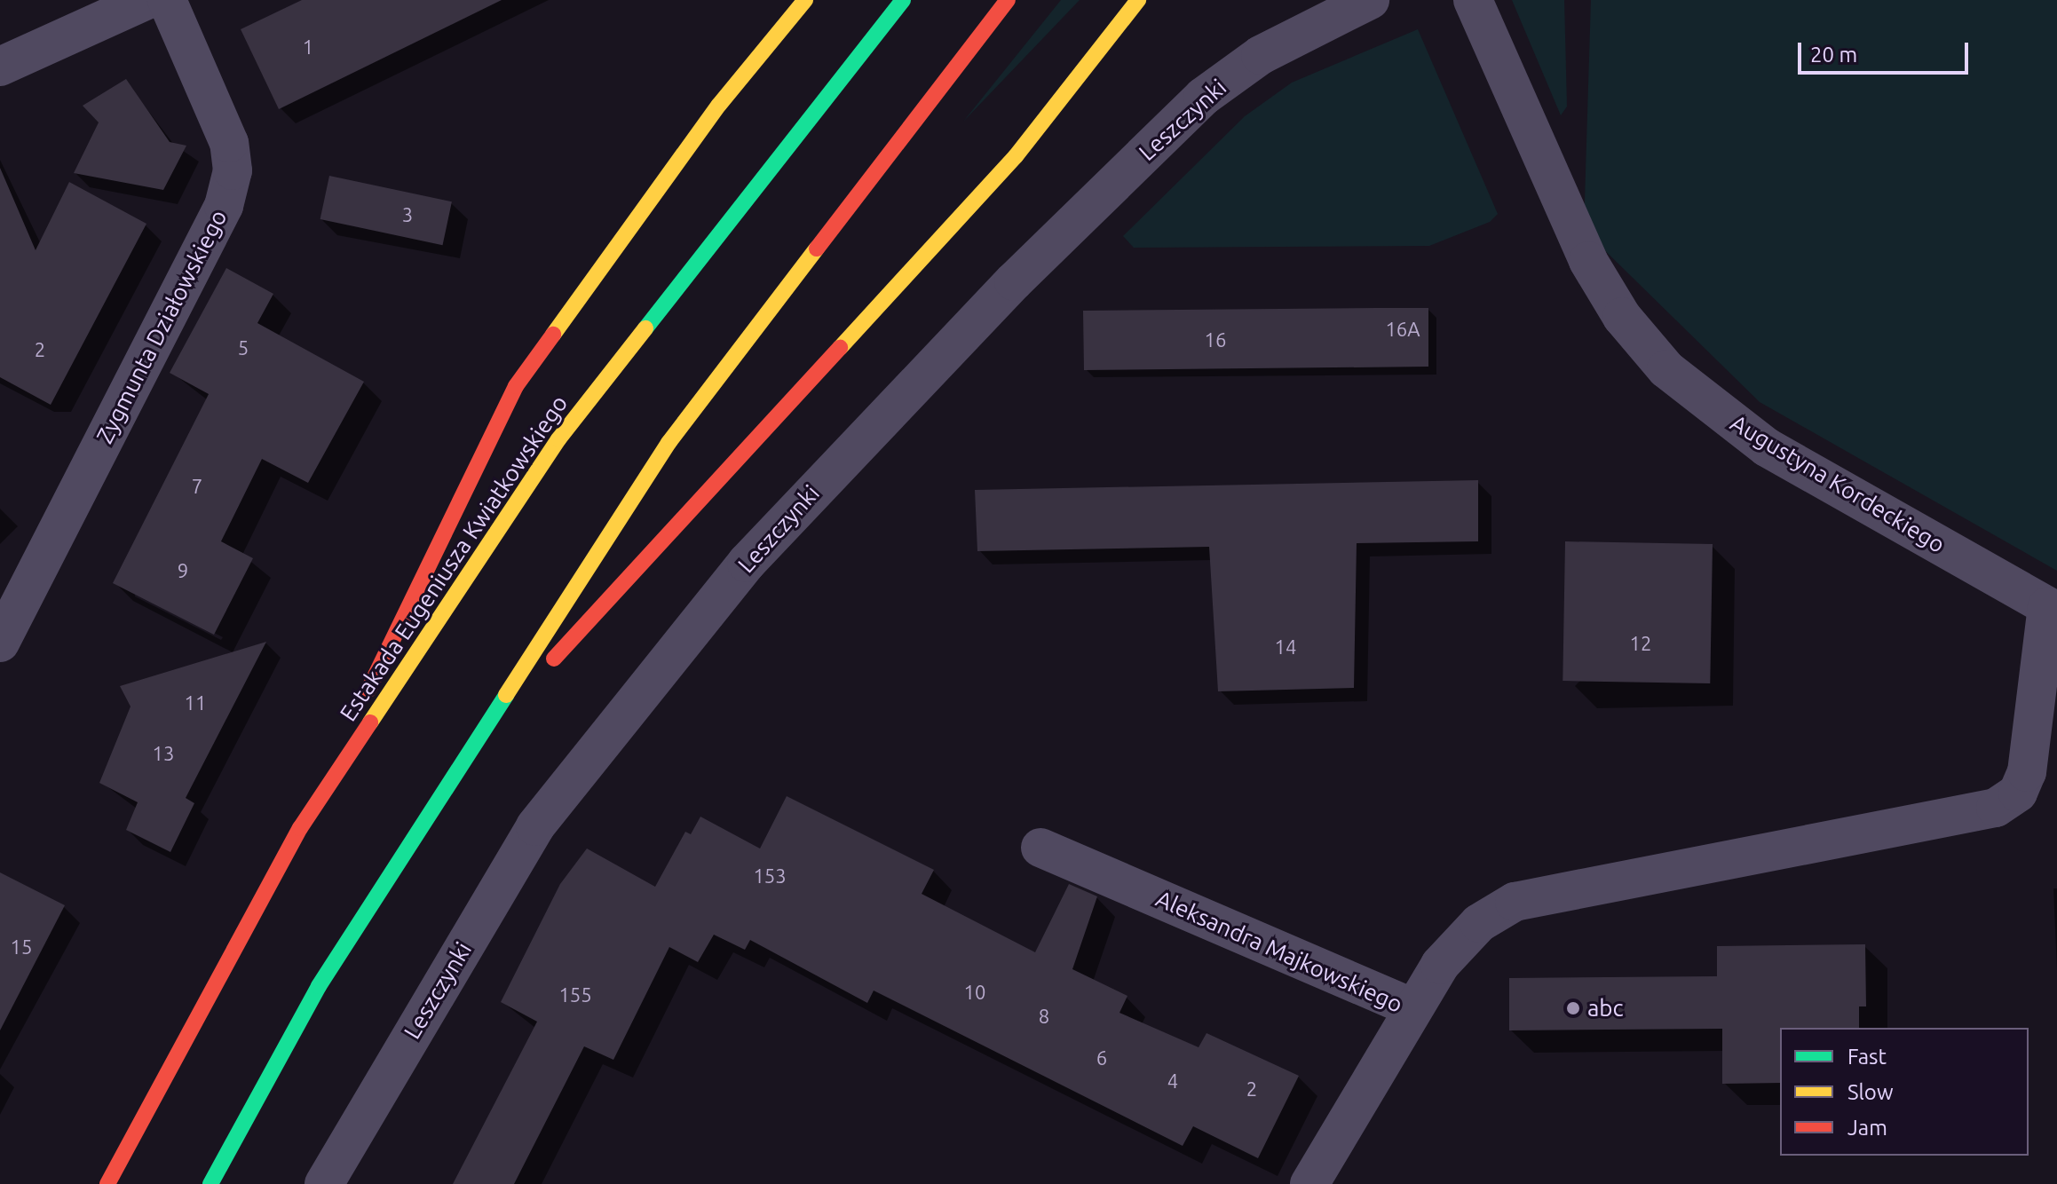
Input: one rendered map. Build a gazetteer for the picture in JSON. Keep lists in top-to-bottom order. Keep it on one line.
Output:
{"streets":{"highway":["Estakada Eugeniusza Kwiatkowskiego"],"street":["Leszczynki","Zygmunta Działowskiego","Augustyna Kordeckiego","Aleksandra Majkowskiego"]},"crossings":[["Augustyna Kordeckiego","Aleksandra Majkowskiego"]],"places":["abc"],"house_numbers":["1","3","16A","16","5","2","7","9","12","14","11","13","153","15","10","155","8","6","4","2"],"legend":["Fast","Slow","Jam"],"scale_bar":"20 m"}
